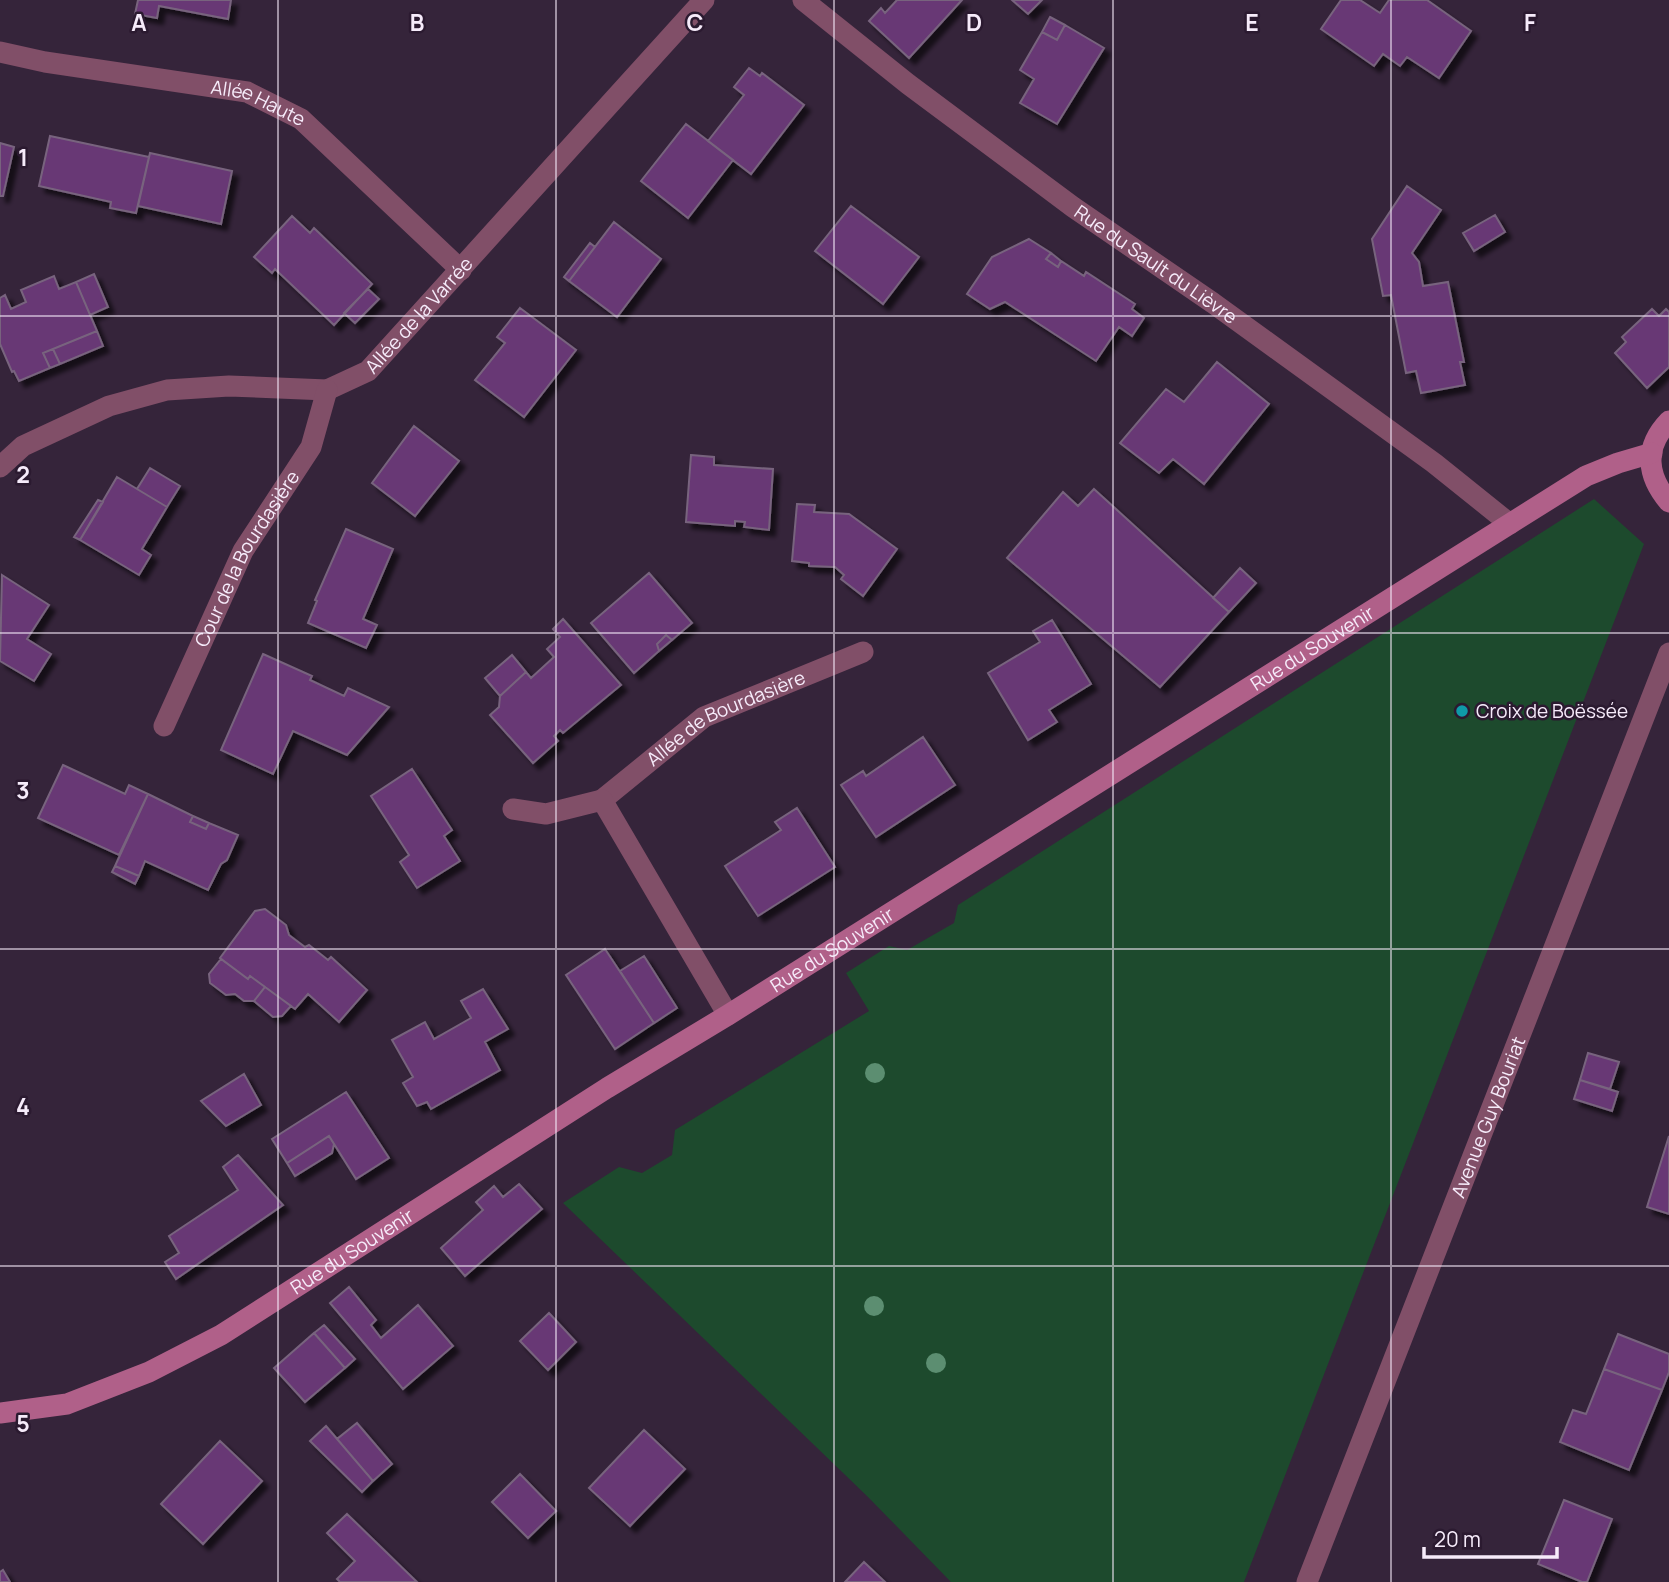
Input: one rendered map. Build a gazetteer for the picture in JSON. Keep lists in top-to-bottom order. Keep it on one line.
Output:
{"streets":{"street":["Allée Haute","Rue du Sault du Lièvre","Allée de la Varrée","Cour de la Bourdasière","Rue du Souvenir","Allée de Bourdasière","Avenue Guy Bouriat"]},"crossings":[["Allée Haute","Allée de la Varrée"],["Rue du Sault du Lièvre","Rue du Souvenir"],["Allée de la Varrée","Cour de la Bourdasière"]],"places":["Croix de Boëssée"],"scale_bar":"20 m","grid":{"columns":["A","B","C","D","E","F"],"rows":["1","2","3","4","5"]}}
